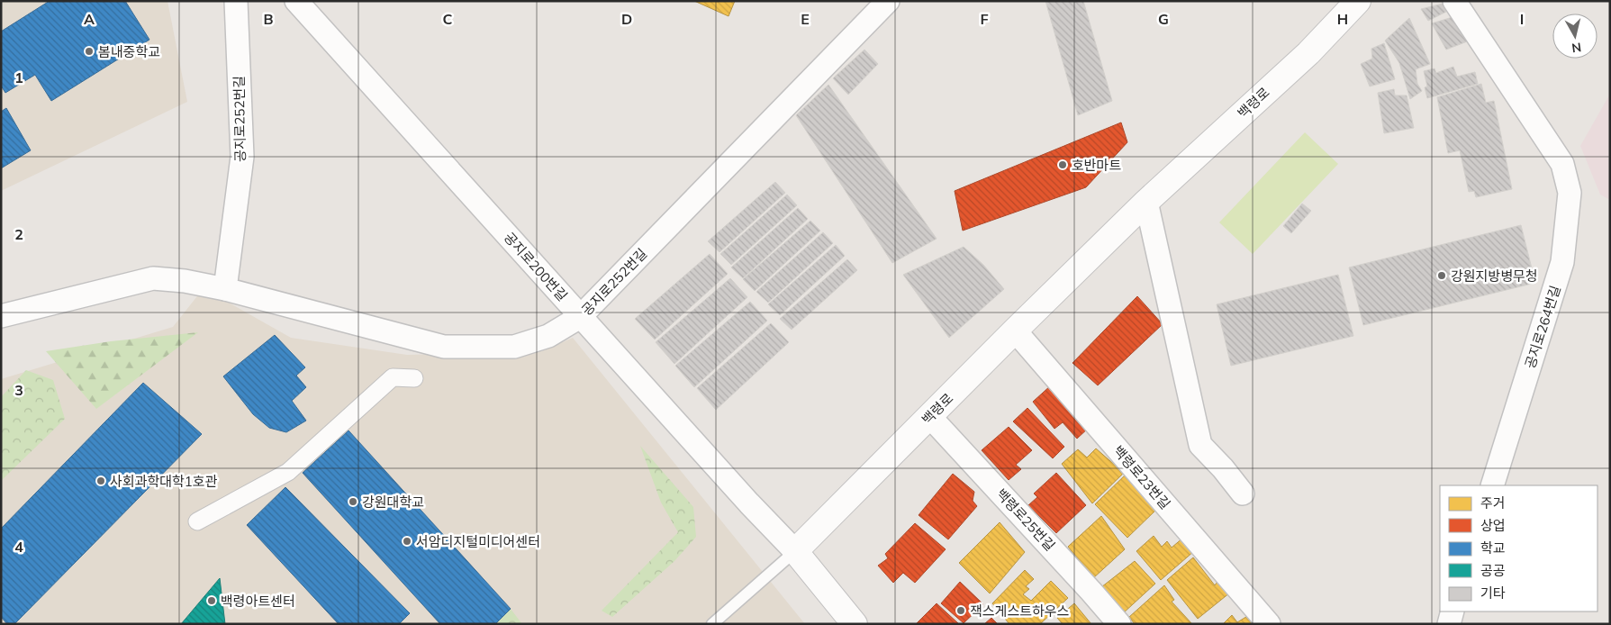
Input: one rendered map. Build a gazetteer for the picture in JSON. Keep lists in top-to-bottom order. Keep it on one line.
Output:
{"streets":{"street":["백령로","공지로252번길","공지로200번길","공지로264번길","백령로23번길","백령로25번길"]},"crossings":[["백령로","공지로200번길"],["백령로","백령로23번길"],["백령로","백령로25번길"],["공지로252번길","공지로200번길"]],"places":["봄내중학교","호반마트","강원지방병무청","사회과학대학1호관","강원대학교","서암디지털미디어센터","백령아트센터","잭스게스트하우스"],"legend":["주거","상업","학교","공공","기타"],"north":"bottom","grid":{"columns":["A","B","C","D","E","F","G","H","I"],"rows":["1","2","3","4"]}}
